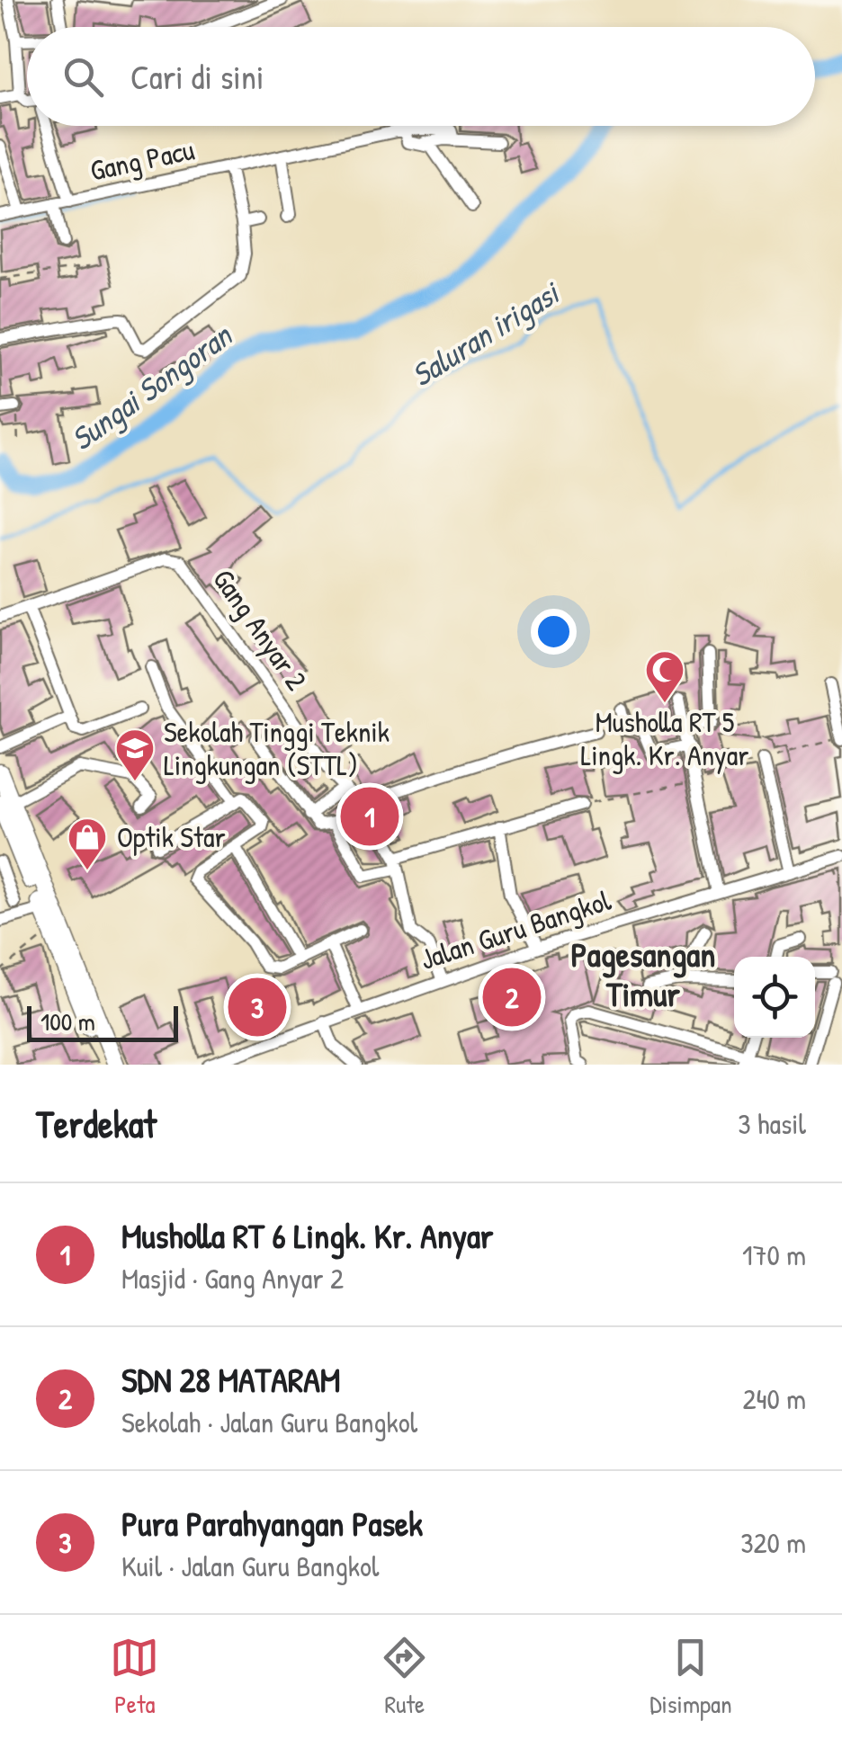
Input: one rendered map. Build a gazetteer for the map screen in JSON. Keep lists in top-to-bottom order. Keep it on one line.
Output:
{"streets":{"street":["Gang Pacu","Gang Anyar 2","Jalan Guru Bangkol"]},"crossings":[["Gang Anyar 2","Jalan Guru Bangkol"]],"districts":["Pagesangan Timur"],"water":["Saluran irigasi","Sungai Songoran"],"places":{"mosque":["Musholla RT 5 Lingk. Kr. Anyar"],"school or university":["Sekolah Tinggi Teknik Lingkungan (STTL)"],"shop":["Optik Star"]},"scale_bar":"100 m","page":{"search":"Cari di sini","pins":["1","2","3"],"scale":"100 m","heading":["Terdekat","3 hasil"],"list":[{"mark":"1","name":"Musholla RT 6 Lingk. Kr. Anyar","note":"Masjid · Gang Anyar 2","value":"170 m"},{"mark":"2","name":"SDN 28 MATARAM","note":"Sekolah · Jalan Guru Bangkol","value":"240 m"},{"mark":"3","name":"Pura Parahyangan Pasek","note":"Kuil · Jalan Guru Bangkol","value":"320 m"}],"nav":["Peta","Rute","Disimpan"]}}
